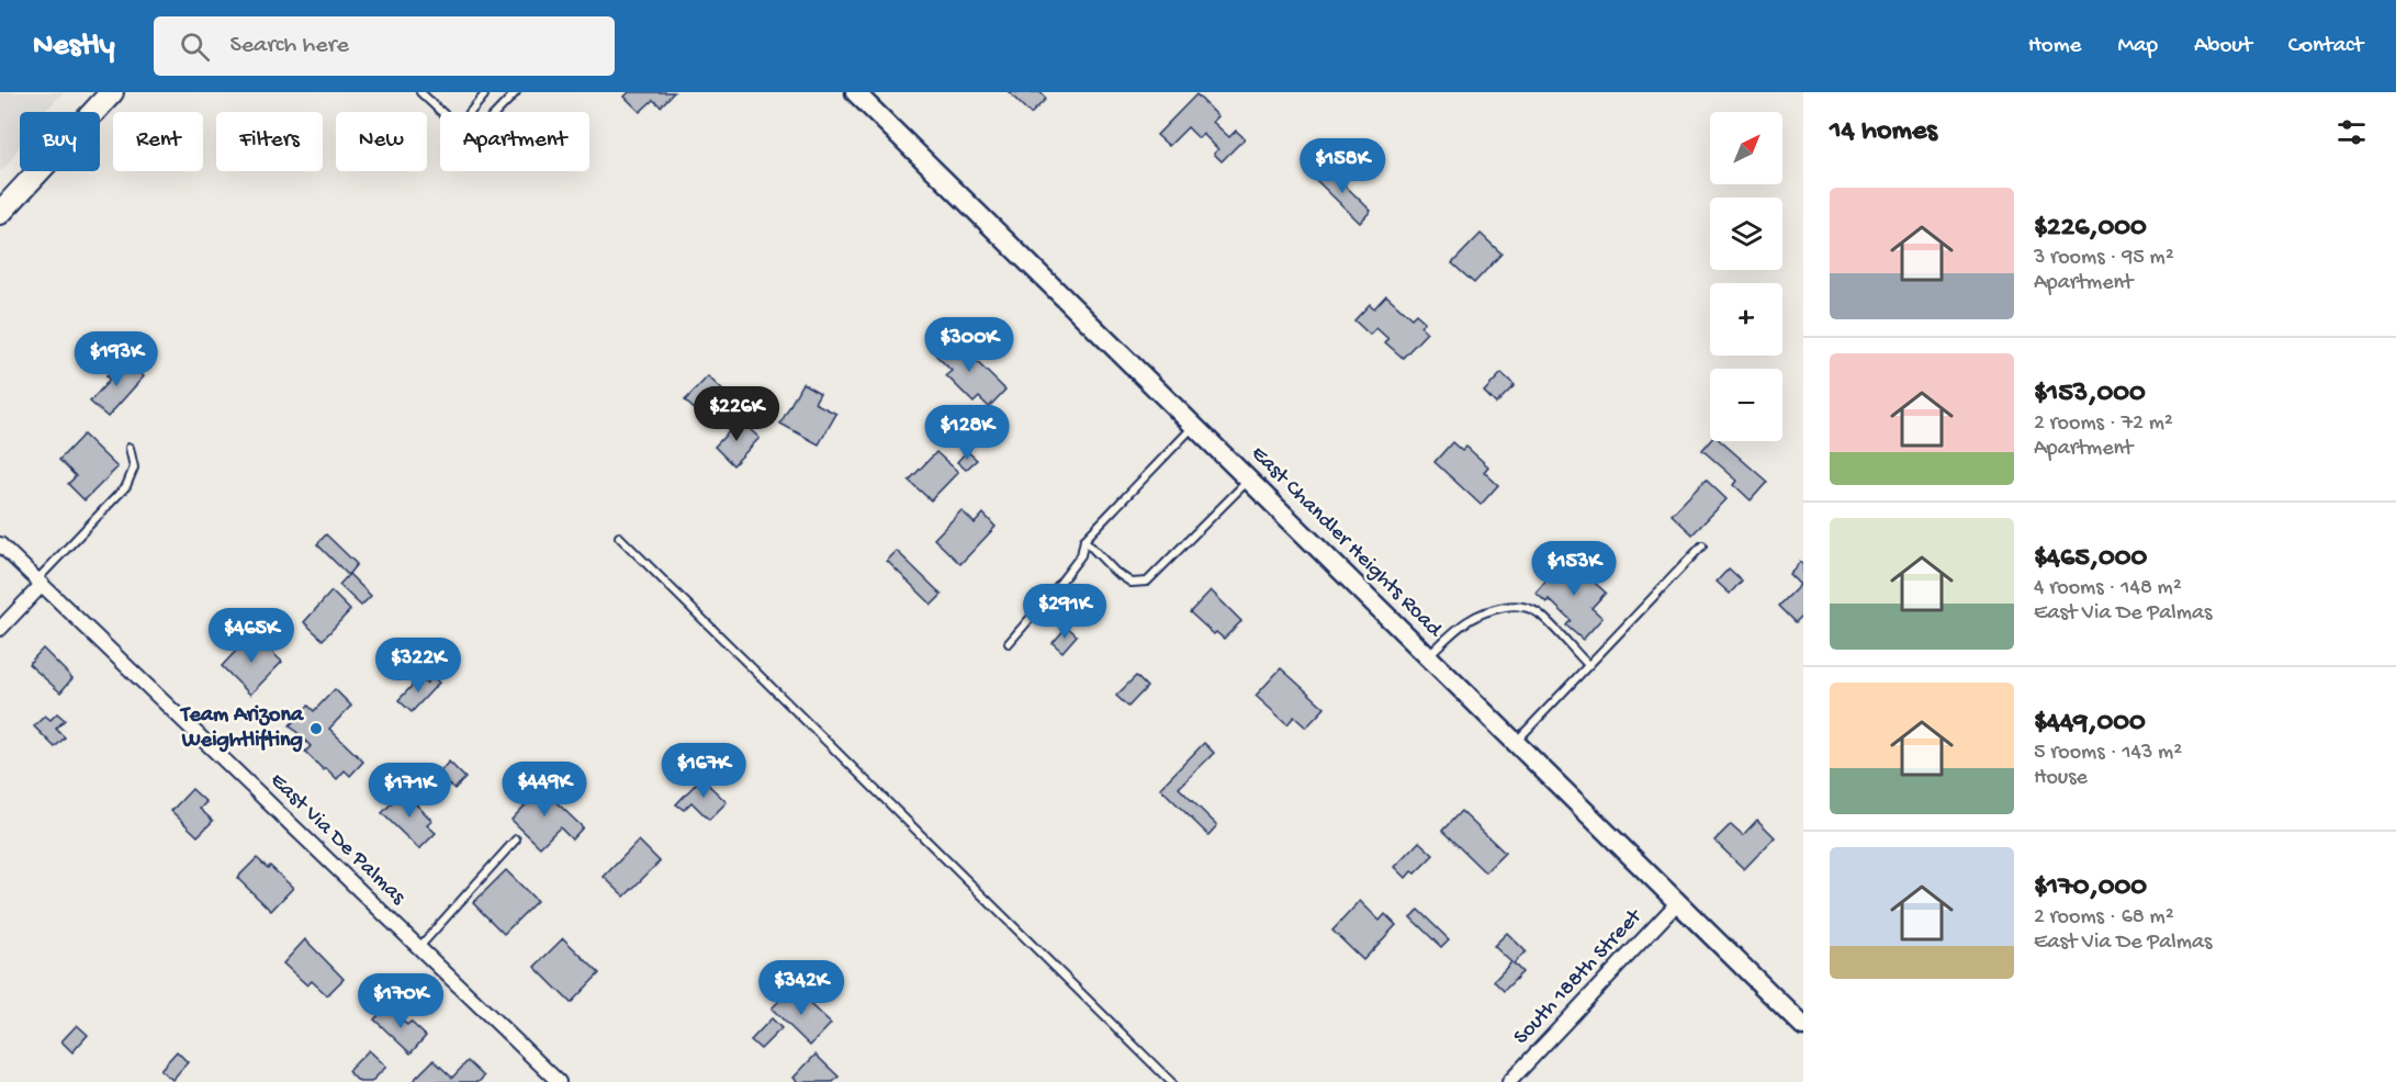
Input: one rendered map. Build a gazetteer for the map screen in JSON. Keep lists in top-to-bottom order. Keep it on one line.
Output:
{"streets":{"main road":["East Chandler Heights Road"],"street":["East Via De Palmas","South 188th Street"]},"crossings":[["East Chandler Heights Road","South 188th Street"]],"places":["Team Arizona Weightlifting"],"north":"top right","page":{"header":"Nestly","search":"Search here","nav":["Home","Map","About","Contact"],"heading":"14 homes","map_buttons":["+","−"],"chip":["Buy","Rent","Filters","New","Apartment"],"price":["$158K","$300K","$193K","$226K","$128K","$153K","$291K","$465K","$322K","$167K","$449K","$171K","$342K","$170K"],"list":[{"name":"$226,000","note":"3 rooms · 95 m² · Apartment"},{"name":"$153,000","note":"2 rooms · 72 m² · Apartment"},{"name":"$465,000","note":"4 rooms · 148 m² · East Via De Palmas"},{"name":"$449,000","note":"5 rooms · 143 m² · House"},{"name":"$170,000","note":"2 rooms · 68 m² · East Via De Palmas"}]}}
